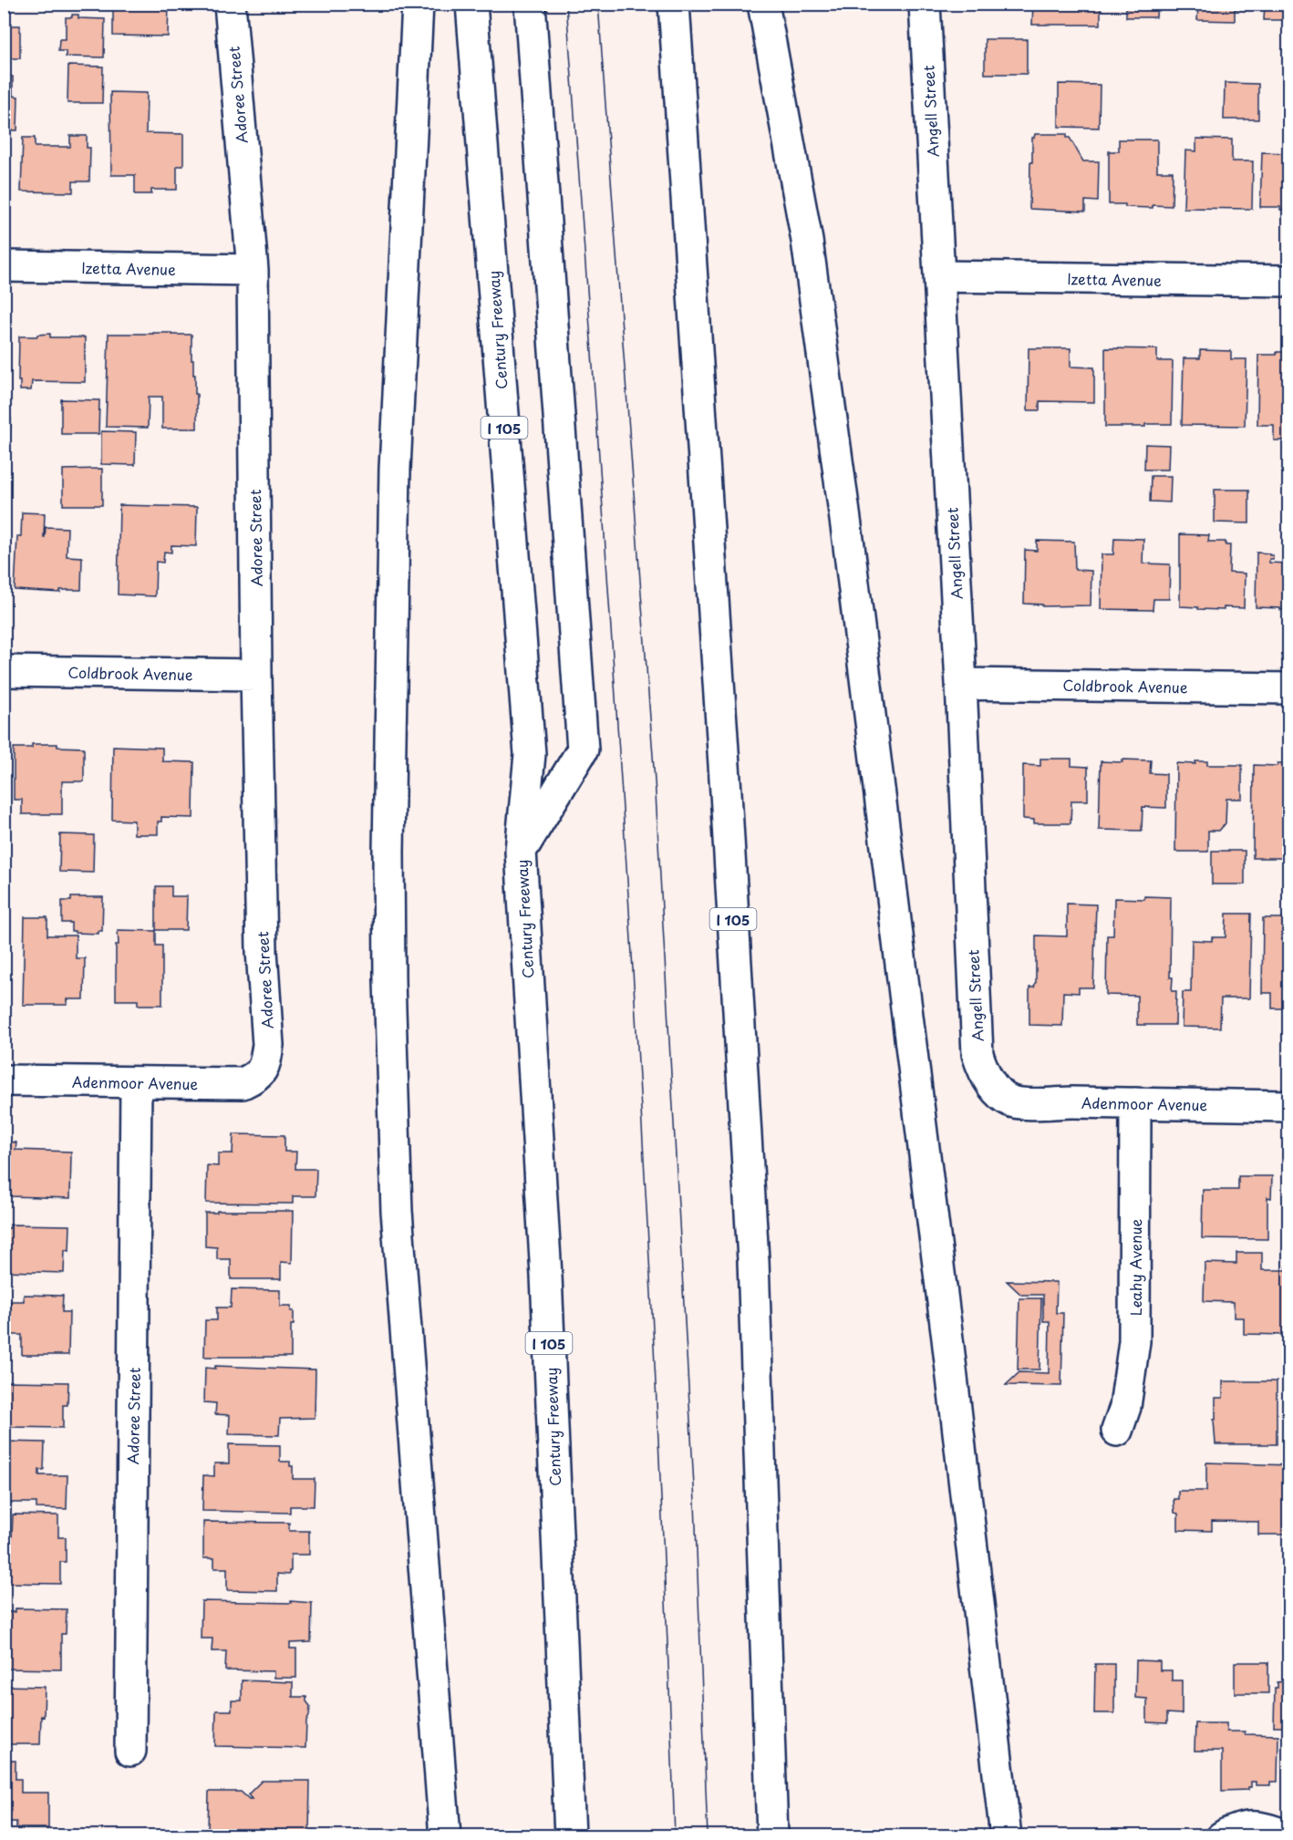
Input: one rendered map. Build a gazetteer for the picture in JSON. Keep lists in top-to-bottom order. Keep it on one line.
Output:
{"streets":{"main road":["Adoree Street","Angell Street","Izetta Avenue","Century Freeway","I 105","Coldbrook Avenue","Adenmoor Avenue","Leahy Avenue"]},"crossings":[["Adoree Street","Izetta Avenue"],["Adoree Street","Coldbrook Avenue"],["Adoree Street","Adenmoor Avenue"],["Angell Street","Izetta Avenue"],["Angell Street","Coldbrook Avenue"],["Angell Street","Adenmoor Avenue"],["Adenmoor Avenue","Leahy Avenue"]]}
